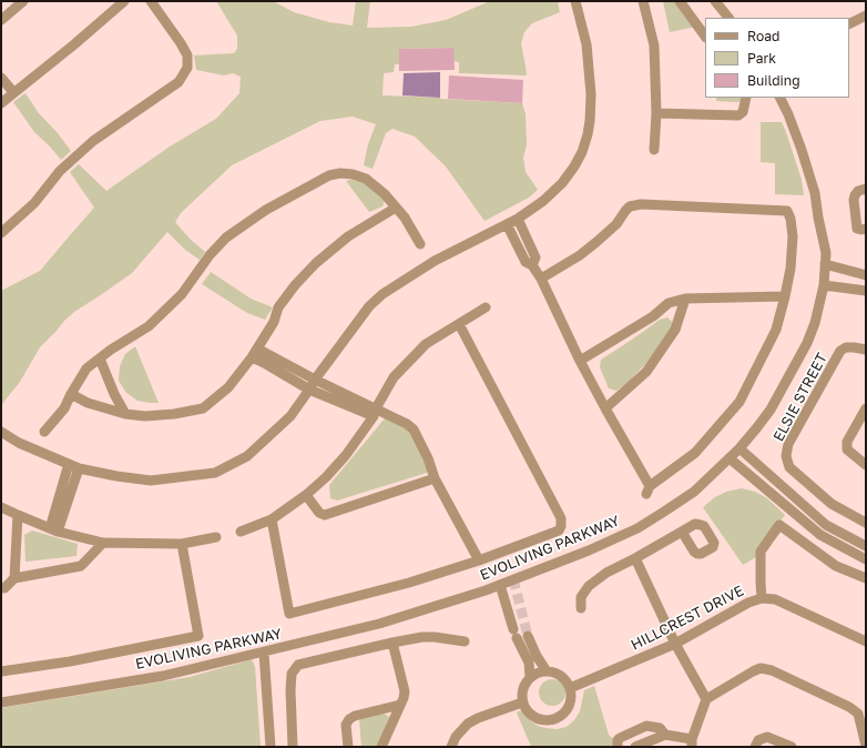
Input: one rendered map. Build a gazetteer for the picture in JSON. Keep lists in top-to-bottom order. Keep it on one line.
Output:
{"streets":{"street":["ELSIE STREET","EVOLIVING PARKWAY","HILLCREST DRIVE"]},"legend":["Road","Park","Building"]}
